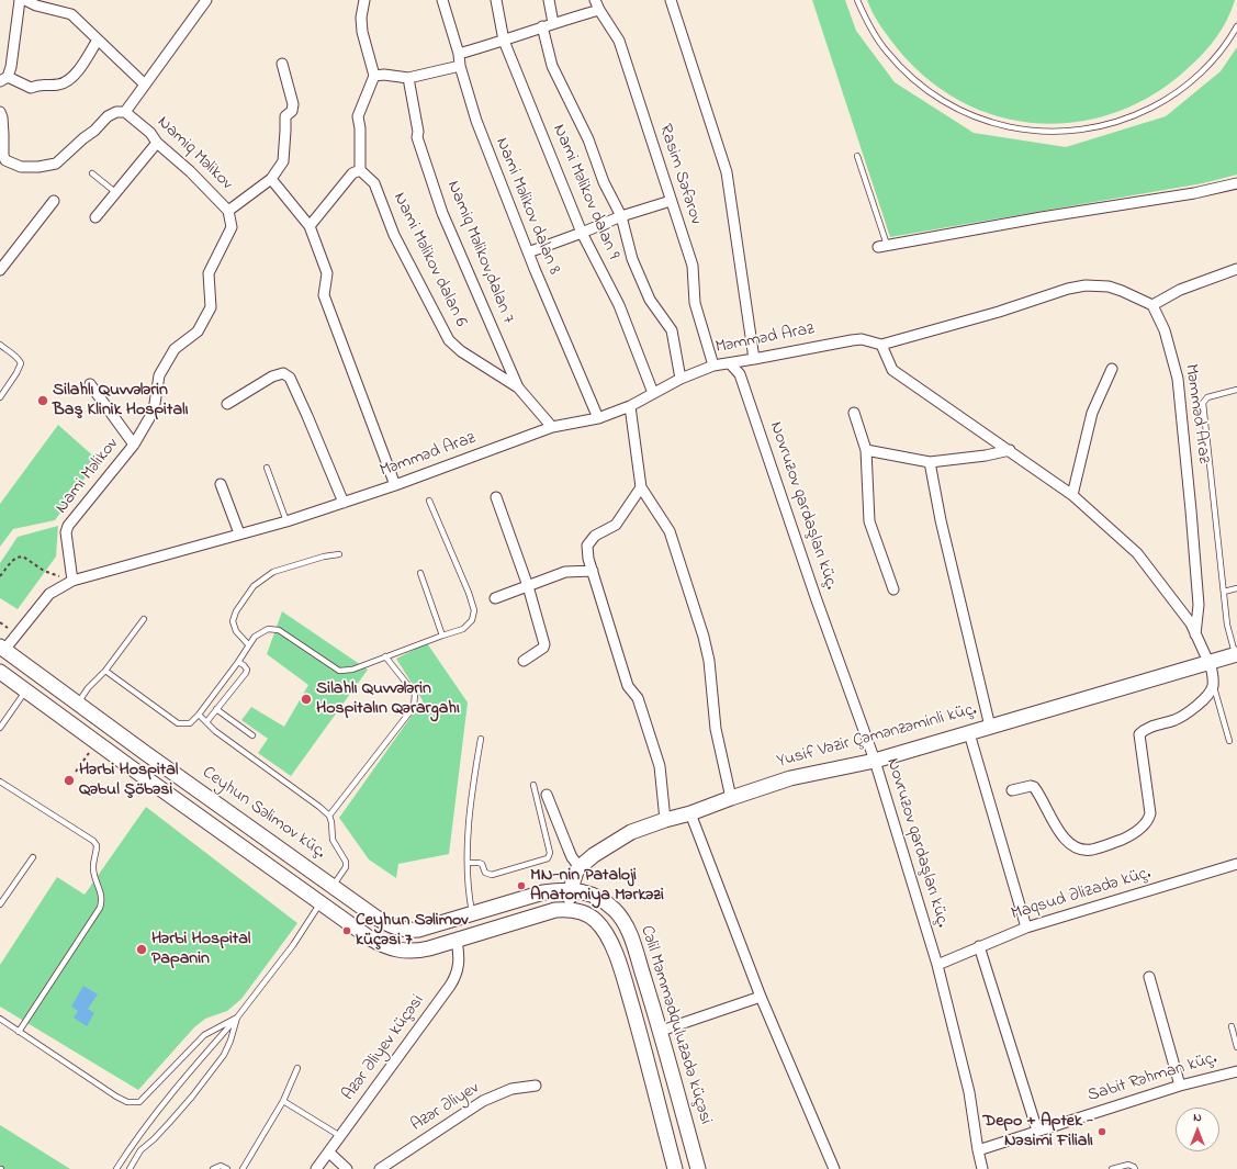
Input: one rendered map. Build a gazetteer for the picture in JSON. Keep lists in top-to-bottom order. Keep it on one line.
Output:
{"streets":{"main road":["Yusif Vəzir Çəmənzəminli küç.","Ceyhun Səlimov küç.","Cəlil Məmmədquluzadə küçəsi"],"street":["Namiq Məlikov","Rasim Səfərov","Nami Məlikov dalan 9","Nami Məlikov dalan 8","Namiq Məlikov,dalan 7","Nami Məlikov dalan 6","Məmməd Araz","Nami Məlikov","Novruzov qardaşları küç.","Maqsud Əlizadə küç.","Azər Əliyev küçəsi","Sabit Rəhman küç.","Azər Əliyev"]},"crossings":[["Namiq Məlikov","Nami Məlikov"],["Rasim Səfərov","Məmməd Araz"],["Nami Məlikov dalan 9","Məmməd Araz"],["Nami Məlikov dalan 8","Məmməd Araz"],["Namiq Məlikov,dalan 7","Nami Məlikov dalan 6"],["Namiq Məlikov,dalan 7","Məmməd Araz"],["Məmməd Araz","Nami Məlikov"],["Məmməd Araz","Novruzov qardaşları küç."],["Məmməd Araz","Ceyhun Səlimov küç."],["Novruzov qardaşları küç.","Yusif Vəzir Çəmənzəminli küç."],["Novruzov qardaşları küç.","Maqsud Əlizadə küç."],["Novruzov qardaşları küç.","Sabit Rəhman küç."],["Yusif Vəzir Çəmənzəminli küç.","Cəlil Məmmədquluzadə küçəsi"],["Ceyhun Səlimov küç.","Cəlil Məmmədquluzadə küçəsi"],["Cəlil Məmmədquluzadə küçəsi","Azər Əliyev küçəsi"]],"places":["Silahlı Quvvələrin Baş Klinik Hospitalı","Silahlı Quvvələrin Hospitalın Qərargahı","Hərbi Hospital Qəbul Şöbəsi","MN-nin Pataloji Anatomiya Mərkəzi","Ceyhun Səlimov küçəsi 7","Hərbi Hospital Papanin","Depo + Aptek - Nəsimi Filialı"],"north":"top"}
